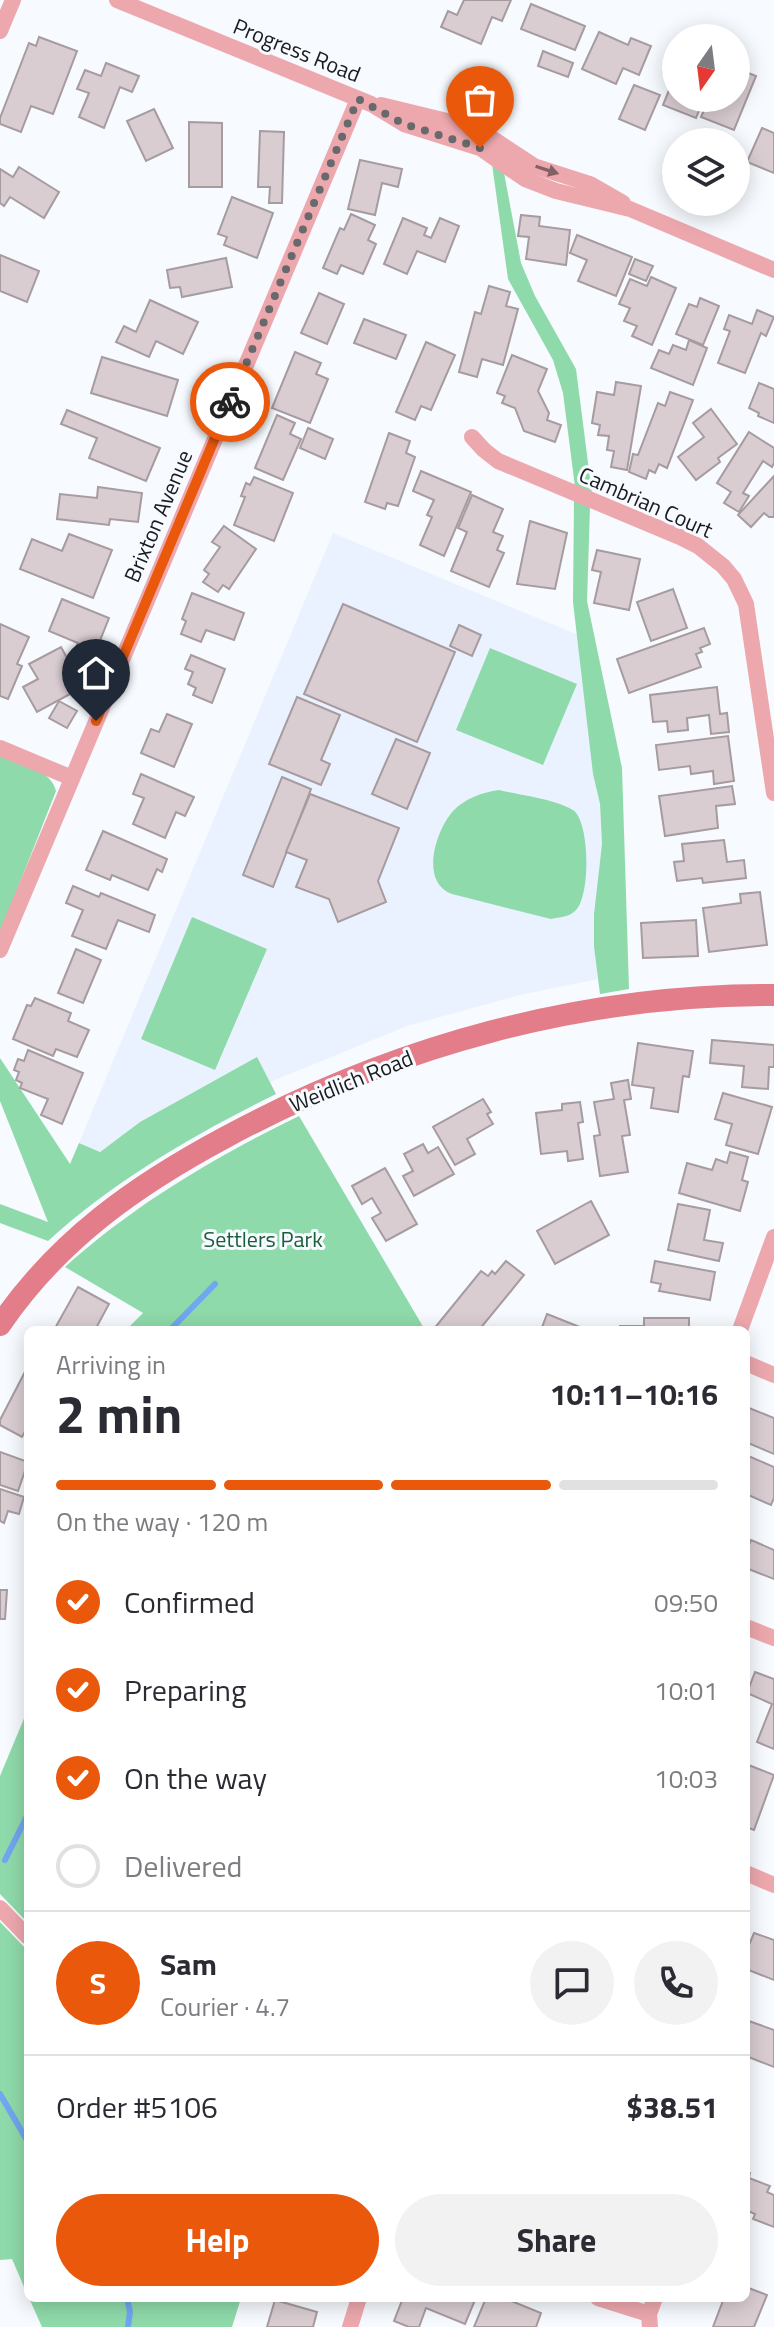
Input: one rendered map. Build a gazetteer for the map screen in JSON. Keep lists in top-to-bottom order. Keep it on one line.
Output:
{"streets":{"street":["Progress Road","Cambrian Court","Brixton Avenue","Weidlich Road"]},"crossings":[["Progress Road","Brixton Avenue"]],"parks":["Settlers Park"],"north":"bottom","page":{"heading":["2 min","Arriving in","10:11–10:16"],"panel":["Sam","Courier · 4.7","Order #5106","$38.51"],"bar":"On the way · 120 m","list":[["Confirmed","09:50"],["Preparing","10:01"],["On the way","10:03"],"Delivered"],"round":"S","buttons":["Help","Share"]}}
